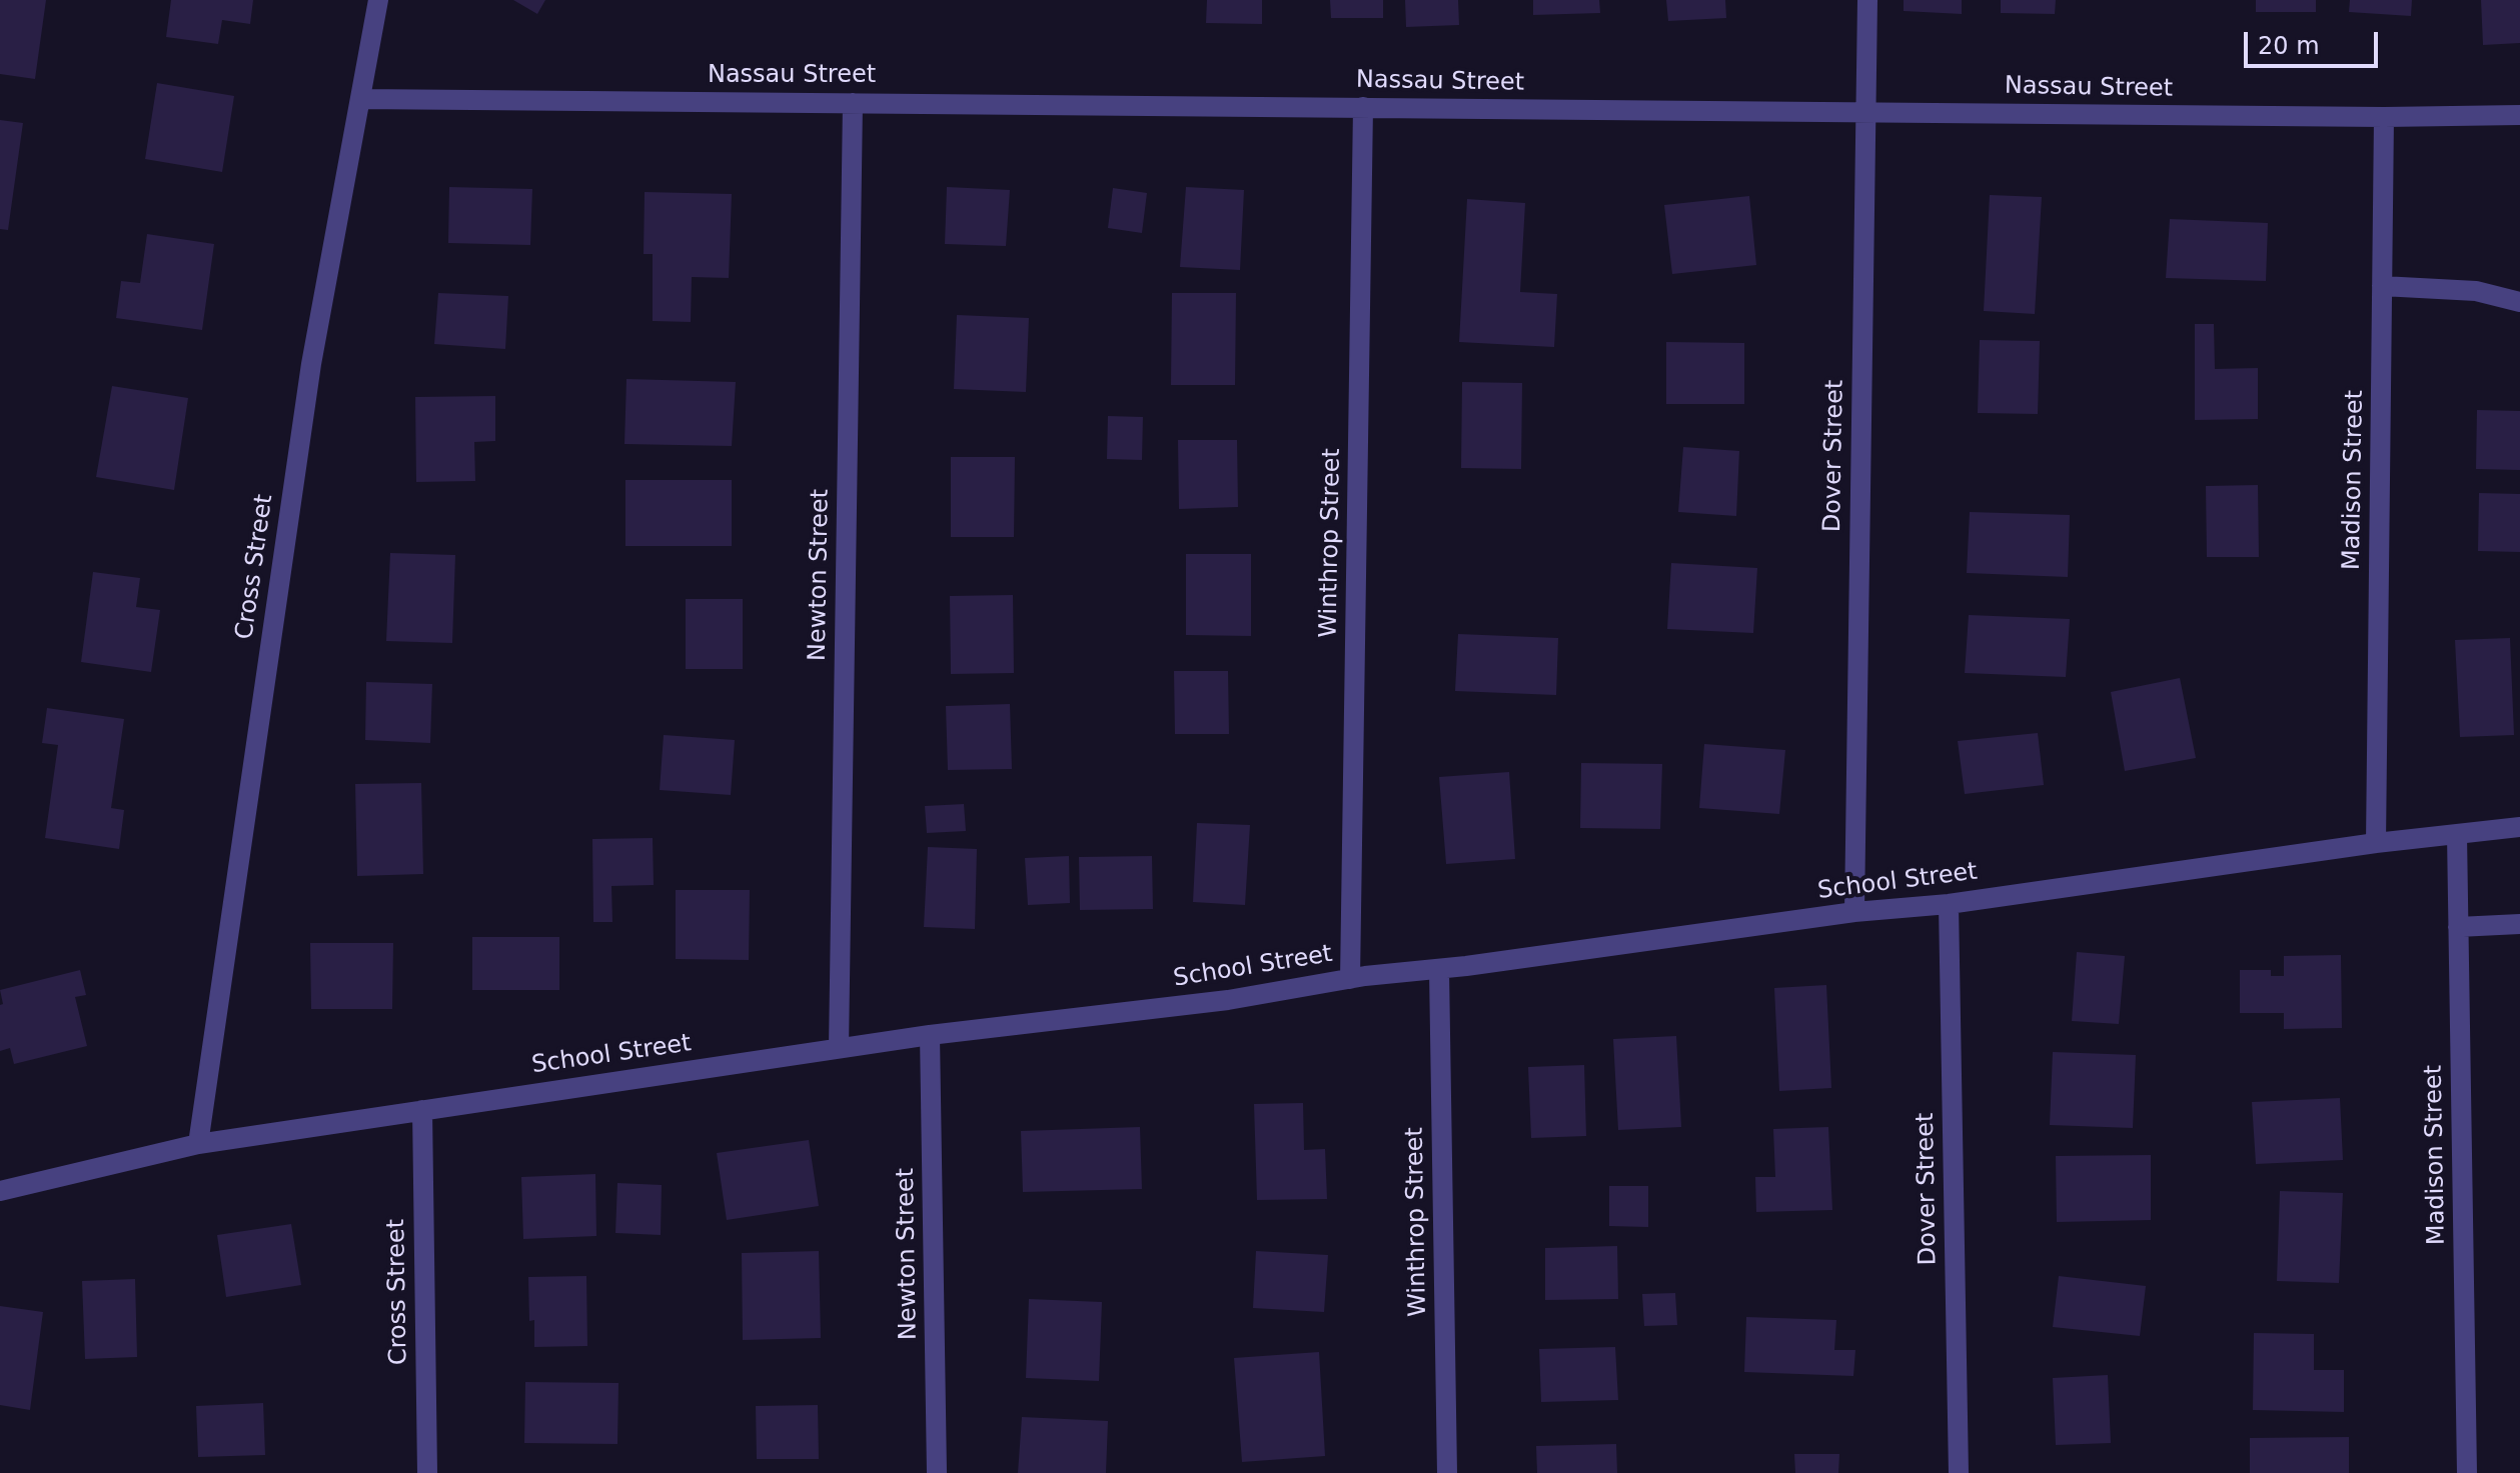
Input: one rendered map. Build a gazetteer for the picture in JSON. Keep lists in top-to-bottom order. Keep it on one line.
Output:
{"streets":{"street":["Nassau Street","Dover Street","Madison Street","Winthrop Street","Cross Street","Newton Street","School Street"]},"crossings":[["Nassau Street","Dover Street"],["Nassau Street","Madison Street"],["Nassau Street","Winthrop Street"],["Nassau Street","Cross Street"],["Nassau Street","Newton Street"],["Dover Street","School Street"],["Madison Street","School Street"],["Winthrop Street","School Street"],["Cross Street","School Street"],["Newton Street","School Street"]],"scale_bar":"20 m"}
